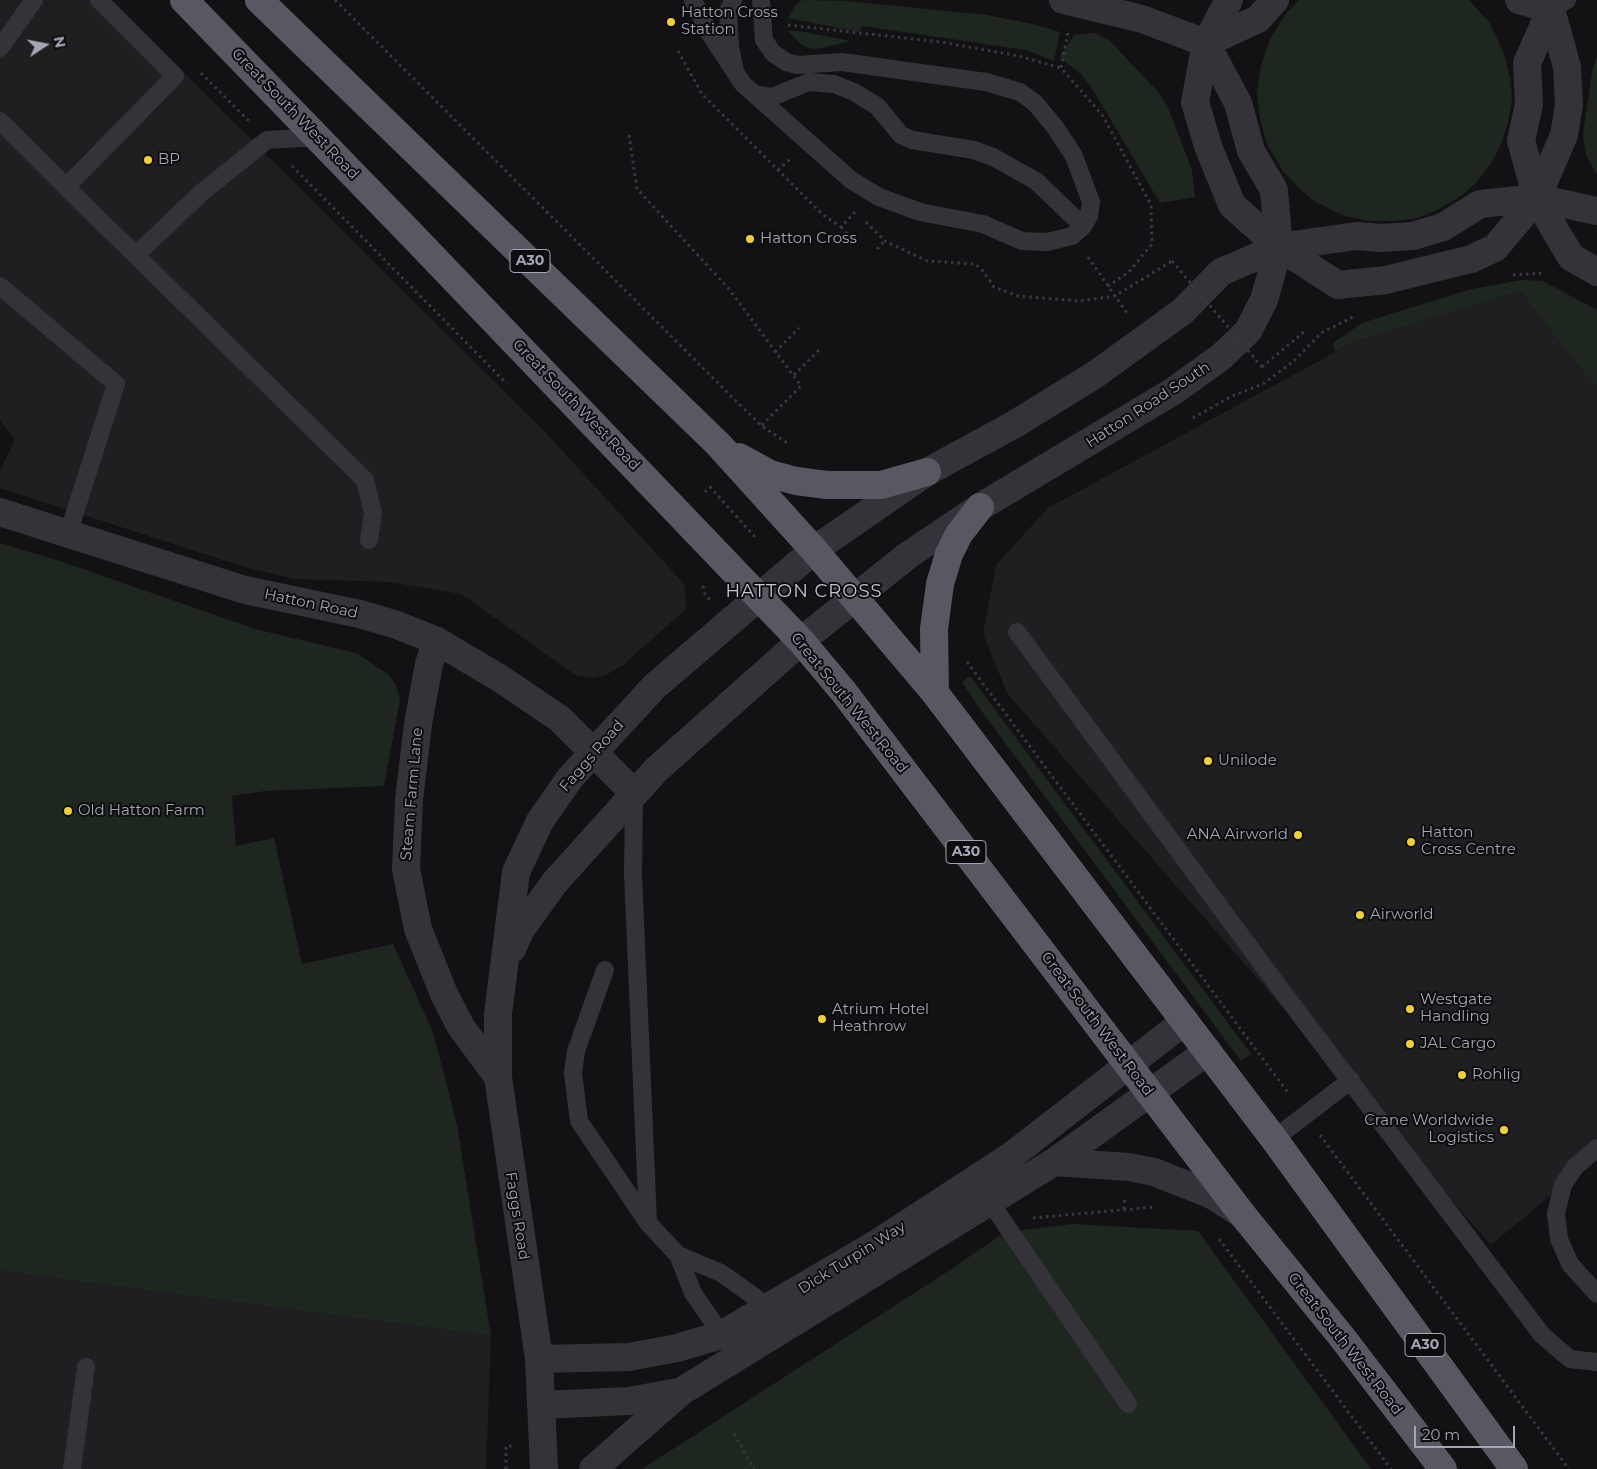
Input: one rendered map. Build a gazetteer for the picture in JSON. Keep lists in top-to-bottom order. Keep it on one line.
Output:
{"streets":{"highway":["Great South West Road","A30"],"street":["Hatton Road South","Hatton Road","Faggs Road","Steam Farm Lane","Dick Turpin Way"]},"crossings":[["Great South West Road","Hatton Road South"],["Great South West Road","Faggs Road"],["Great South West Road","Dick Turpin Way"],["A30","Hatton Road South"],["A30","Faggs Road"],["A30","Dick Turpin Way"],["Hatton Road South","Faggs Road"],["Hatton Road","Faggs Road"],["Hatton Road","Steam Farm Lane"],["Faggs Road","Steam Farm Lane"],["Faggs Road","Dick Turpin Way"]],"districts":["HATTON CROSS"],"places":["Hatton Cross Station","BP","Hatton Cross","Unilode","Old Hatton Farm","ANA Airworld","Hatton Cross Centre","Airworld","Westgate Handling","Atrium Hotel Heathrow","JAL Cargo","Rohlig","Crane Worldwide Logistics"],"scale_bar":"20 m","north":"right"}
